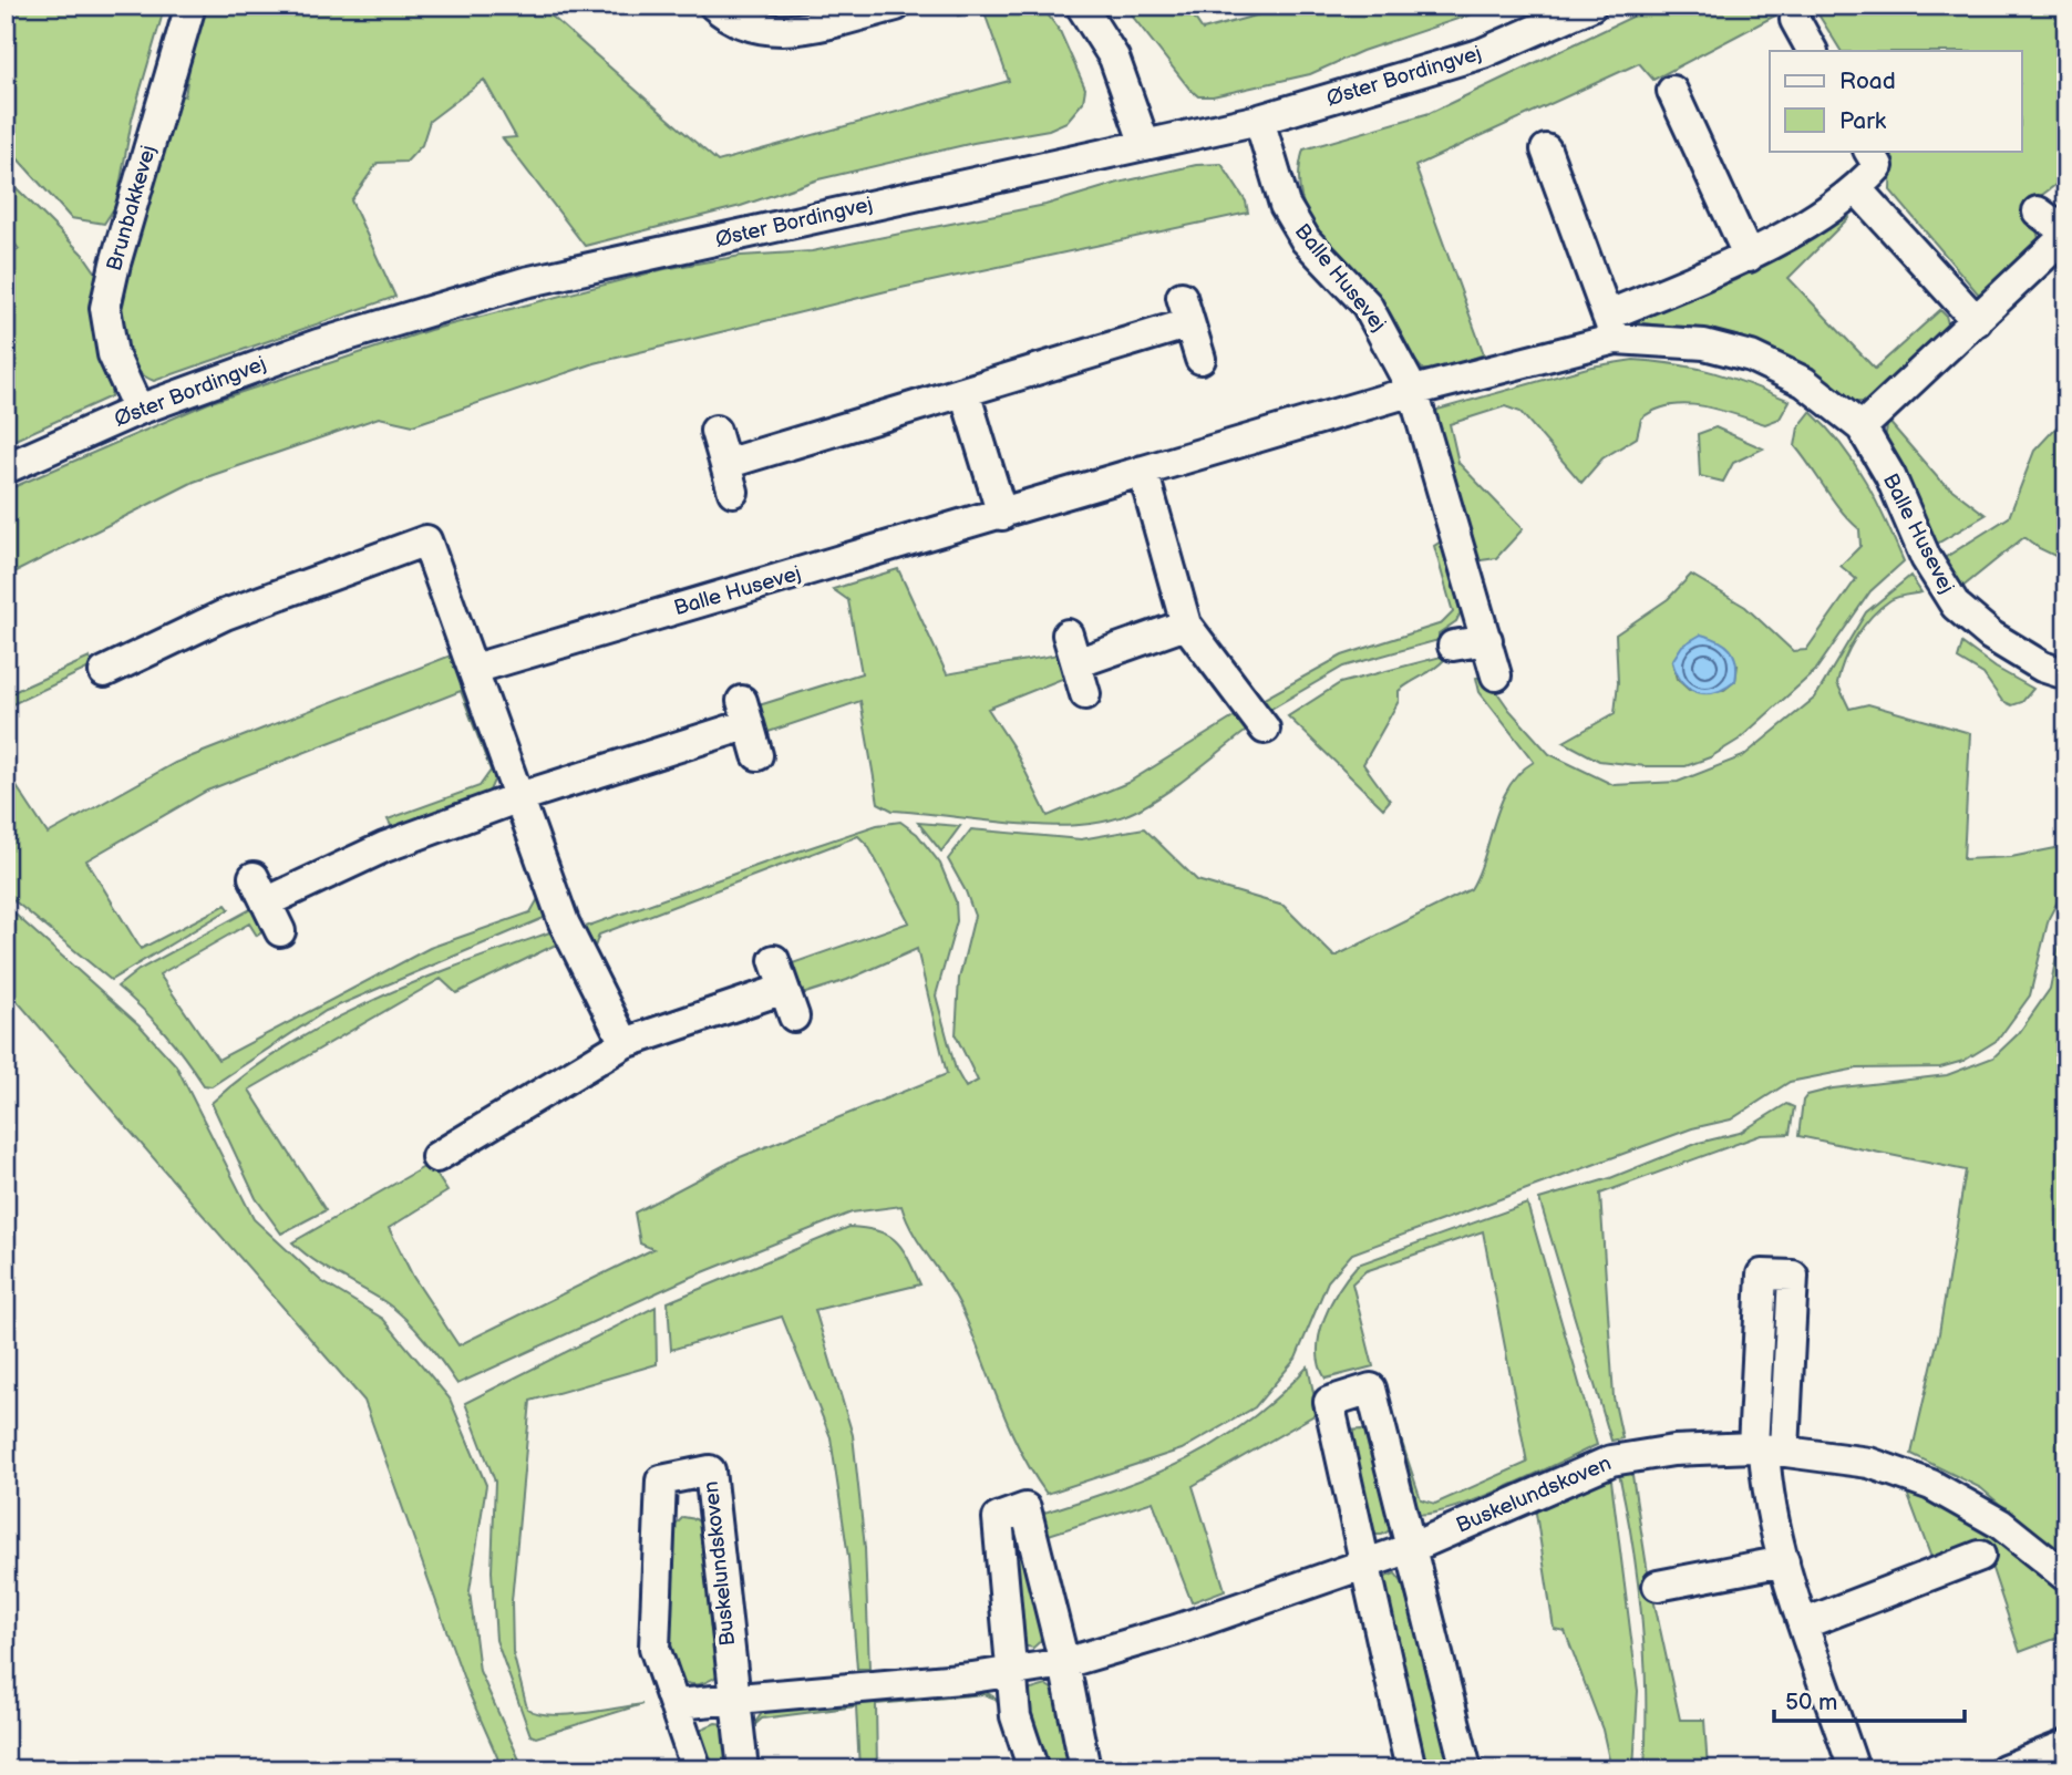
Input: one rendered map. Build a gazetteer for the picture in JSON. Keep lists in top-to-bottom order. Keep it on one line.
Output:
{"streets":{"street":["Øster Bordingvej","Brunbakkevej","Balle Husevej","Buskelundskoven"]},"crossings":[["Øster Bordingvej","Brunbakkevej"],["Øster Bordingvej","Balle Husevej"]],"legend":["Road","Park"],"scale_bar":"50 m"}
